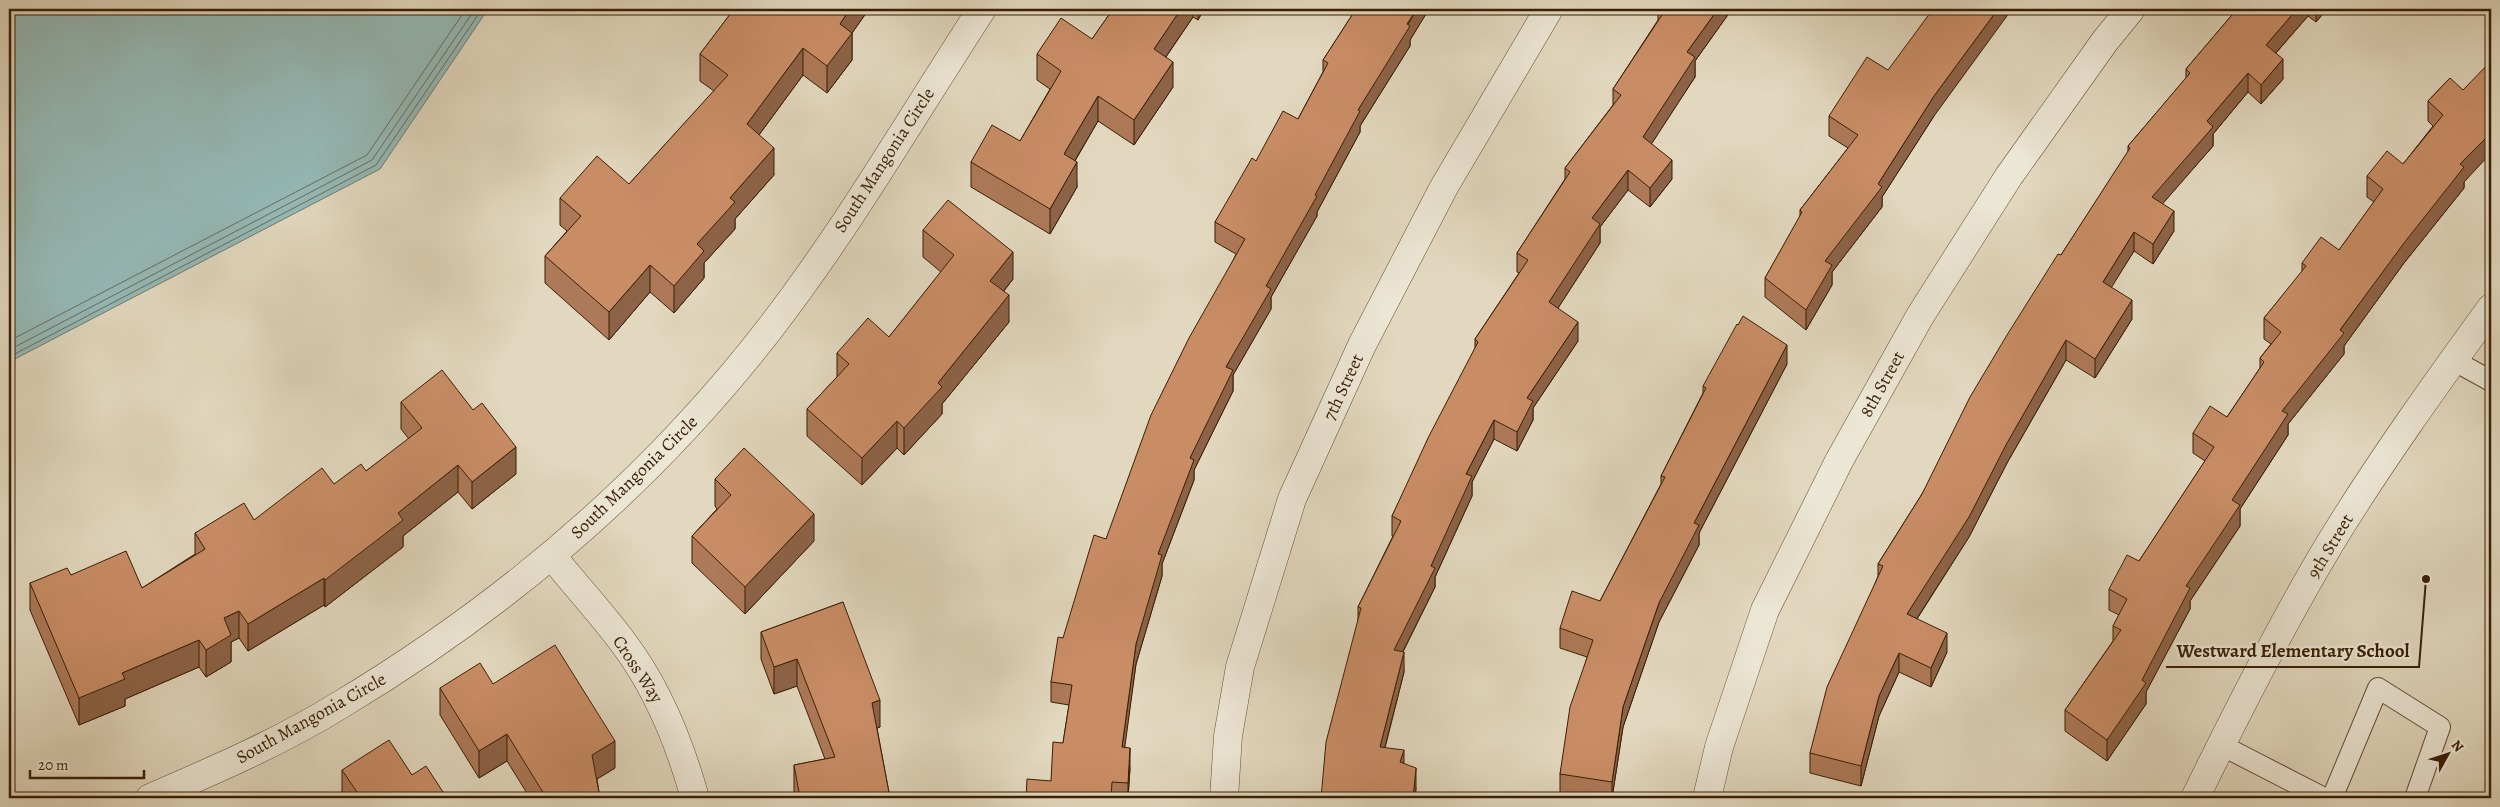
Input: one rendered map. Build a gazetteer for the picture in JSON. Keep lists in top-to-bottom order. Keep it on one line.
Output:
{"streets":{"street":["South Mangonia Circle","8th Street","7th Street","9th Street","Cross Way"]},"crossings":[["South Mangonia Circle","Cross Way"]],"places":["Westward Elementary School"],"scale_bar":"20 m","north":"top right"}
